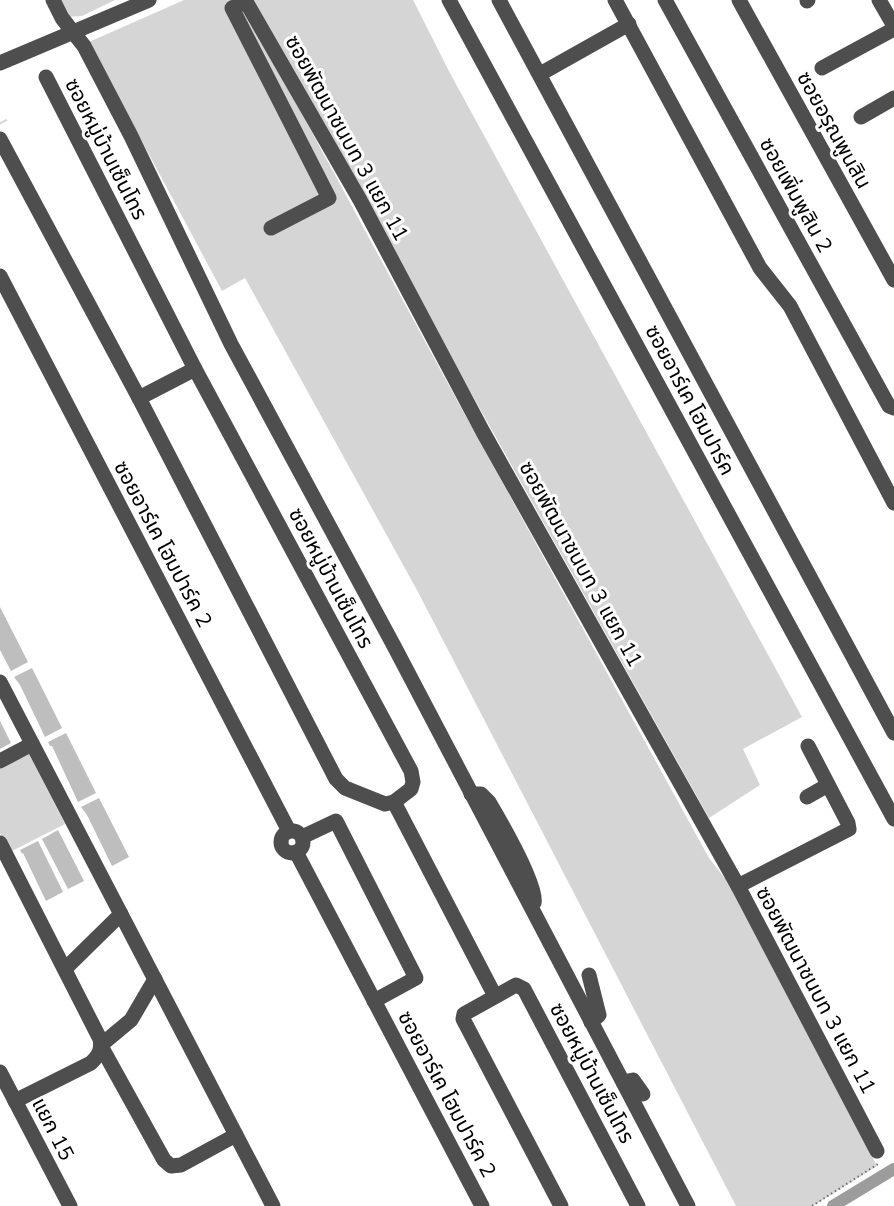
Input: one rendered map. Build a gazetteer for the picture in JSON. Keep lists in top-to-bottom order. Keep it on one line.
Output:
{"streets":{"street":["ซอยอรุณพูนสิน","ซอยพัฒนาชนบท 3 แยก 11","ซอยหมู่บ้านเซ็นโทร","ซอยเพิ่มพูสิน 2","ซอยอาร์เค โฮมปาร์ค","ซอยอาร์เค โฮมปาร์ค 2","แยก 15"]}}
